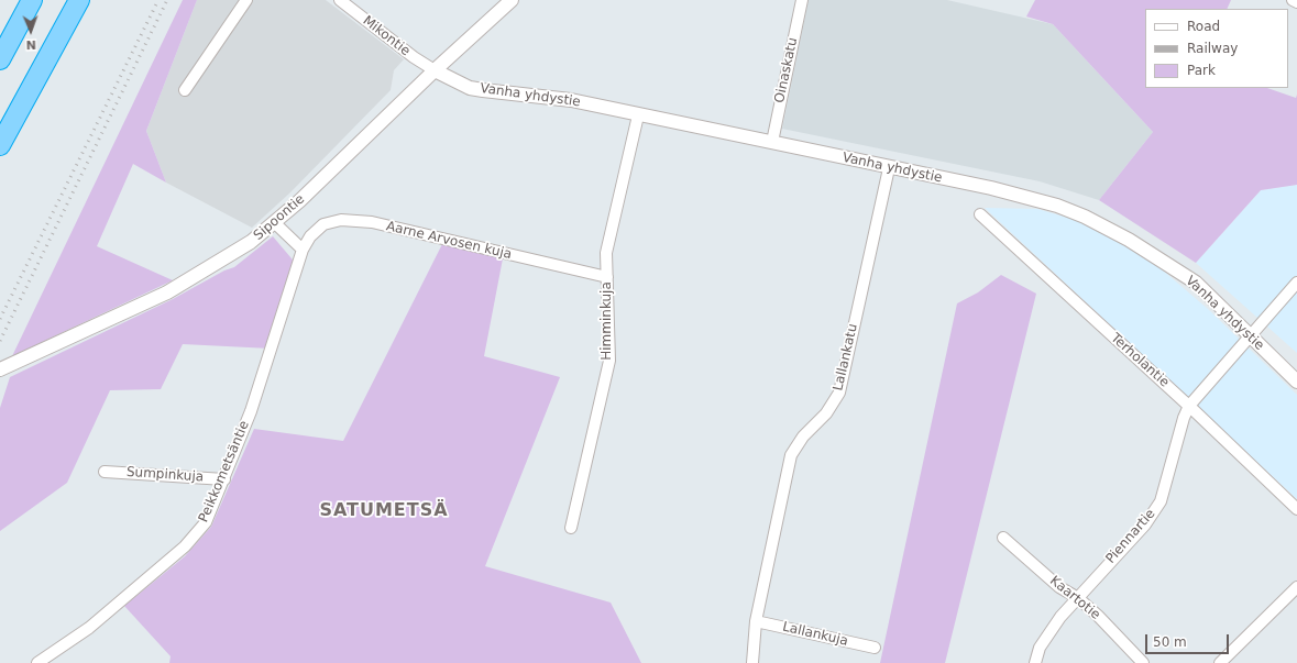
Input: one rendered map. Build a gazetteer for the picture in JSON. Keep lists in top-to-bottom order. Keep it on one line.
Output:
{"streets":{"street":["Mikontie","Oinaskatu","Vanha yhdystie","Sipoontie","Aarne Arvosen kuja","Himminkuja","Lallankatu","Terholantie","Peikkometsäntie","Sumpinkuja","Piennartie","Kaartotie","Lallankuja"]},"crossings":[["Mikontie","Vanha yhdystie"],["Mikontie","Sipoontie"],["Oinaskatu","Vanha yhdystie"],["Vanha yhdystie","Sipoontie"],["Vanha yhdystie","Himminkuja"],["Vanha yhdystie","Lallankatu"],["Vanha yhdystie","Piennartie"],["Aarne Arvosen kuja","Himminkuja"],["Aarne Arvosen kuja","Peikkometsäntie"],["Lallankatu","Lallankuja"],["Terholantie","Piennartie"],["Peikkometsäntie","Sumpinkuja"],["Piennartie","Kaartotie"]],"districts":["SATUMETSÄ"],"legend":["Road","Railway","Park"],"scale_bar":"50 m","north":"bottom"}
